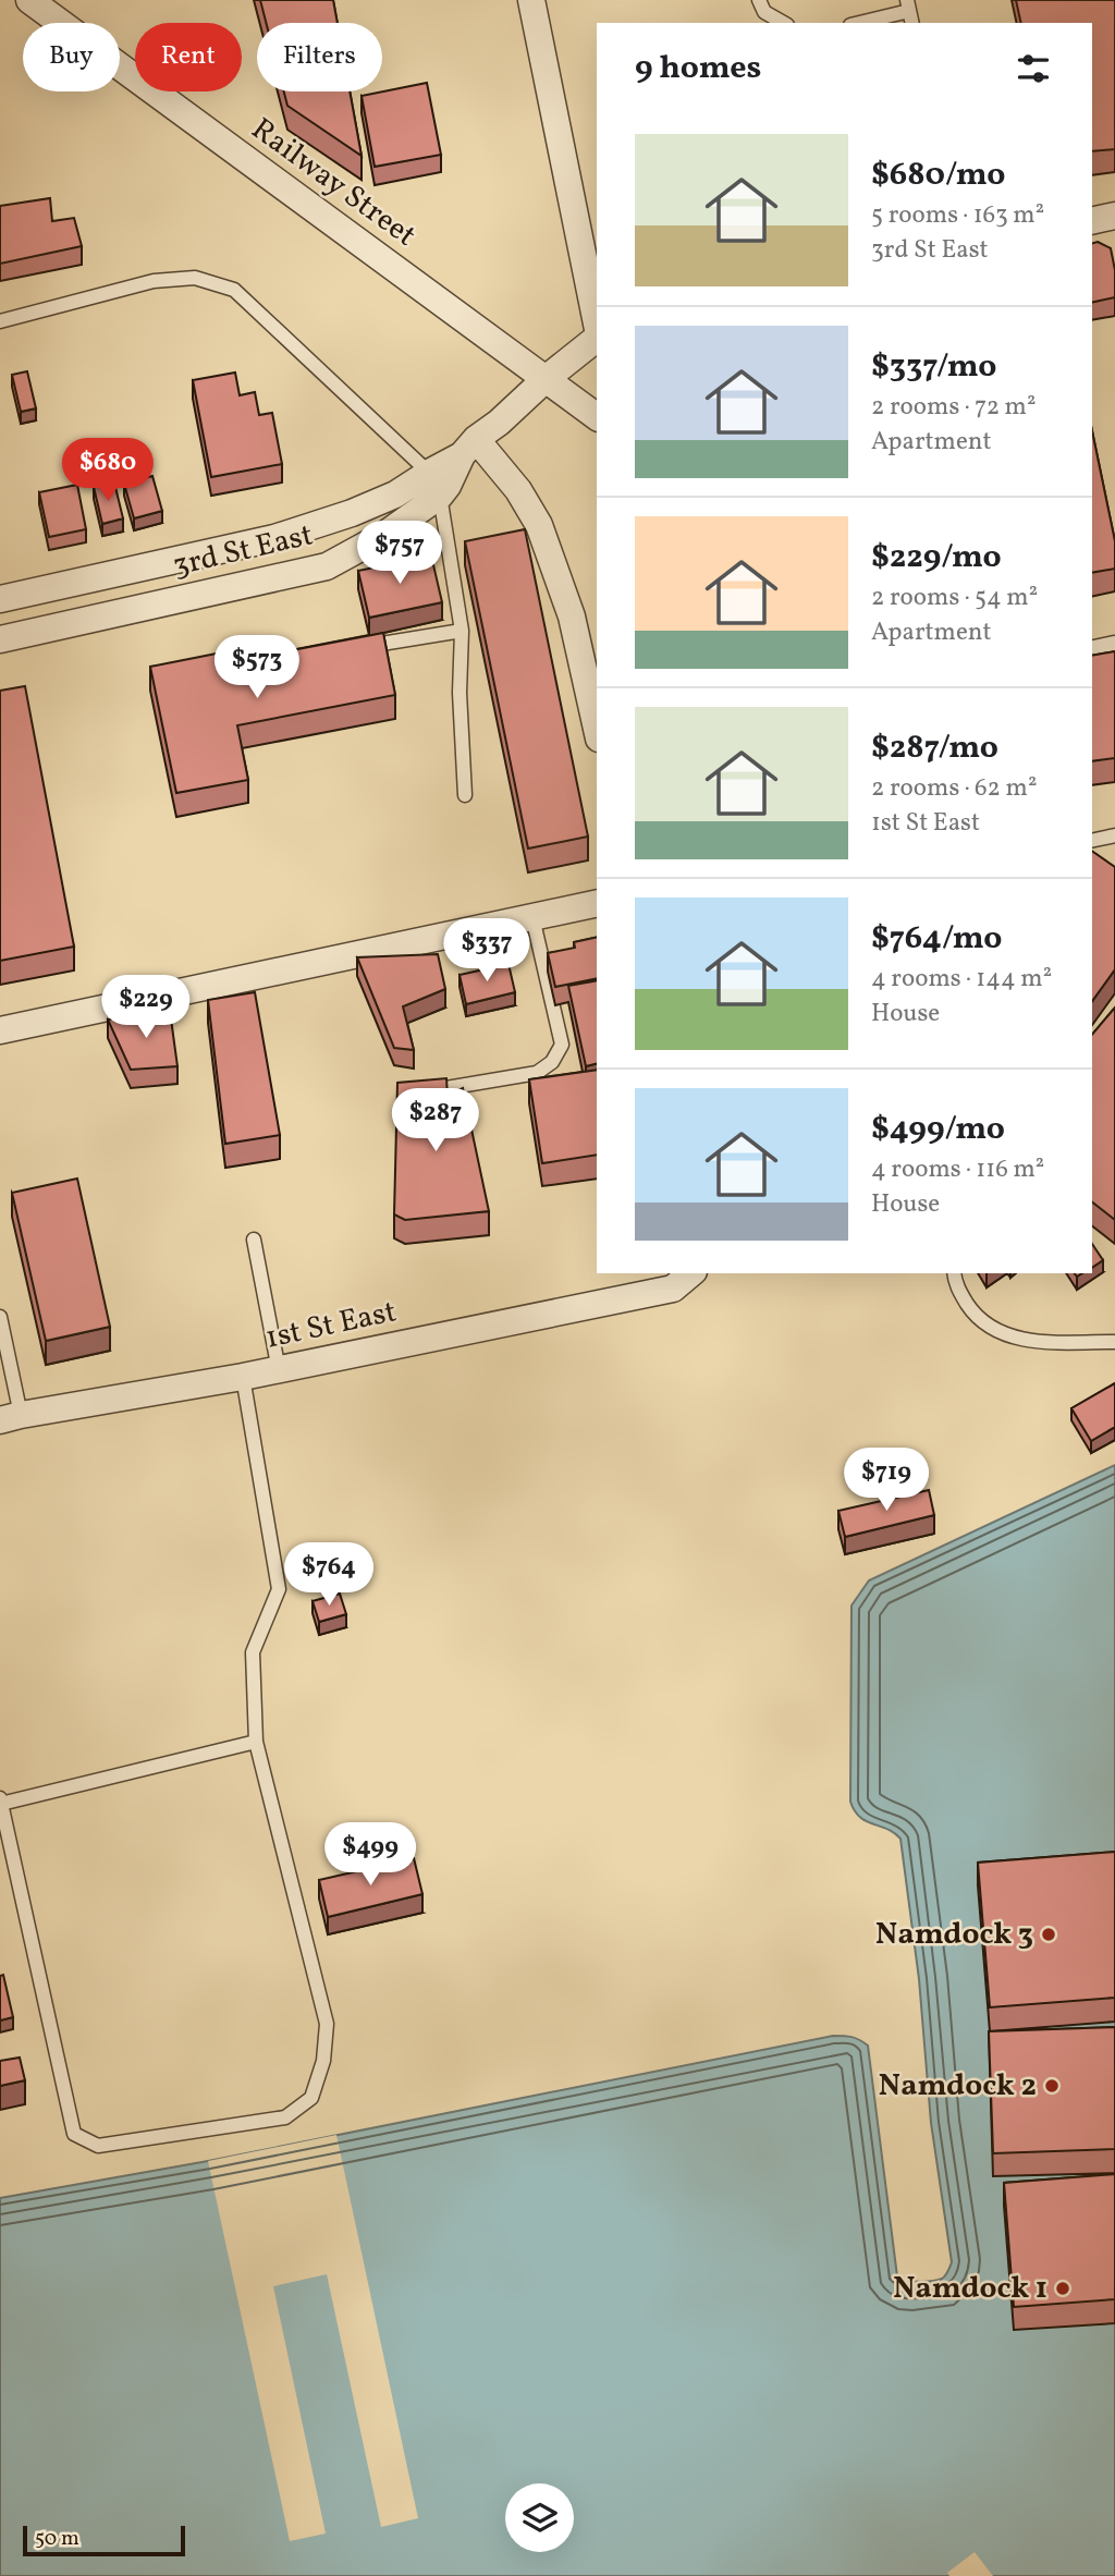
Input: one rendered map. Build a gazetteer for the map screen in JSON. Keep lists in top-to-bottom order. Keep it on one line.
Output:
{"streets":{"street":["Railway Street","3rd St East","1st St East"]},"crossings":[["Railway Street","3rd St East"]],"places":["Namdock 3","Namdock 2","Namdock 1"],"scale_bar":"50 m","page":{"chip":["Buy","Rent","Filters"],"heading":"9 homes","list":[{"name":"$680/mo","note":"5 rooms · 163 m² · 3rd St East"},{"name":"$337/mo","note":"2 rooms · 72 m² · Apartment"},{"name":"$229/mo","note":"2 rooms · 54 m² · Apartment"},{"name":"$287/mo","note":"2 rooms · 62 m² · 1st St East"},{"name":"$764/mo","note":"4 rooms · 144 m² · House"},{"name":"$499/mo","note":"4 rooms · 116 m² · House"}],"price":["$680","$757","$573","$337","$229","$287","$719","$764","$499"],"scale":"50 m"}}
